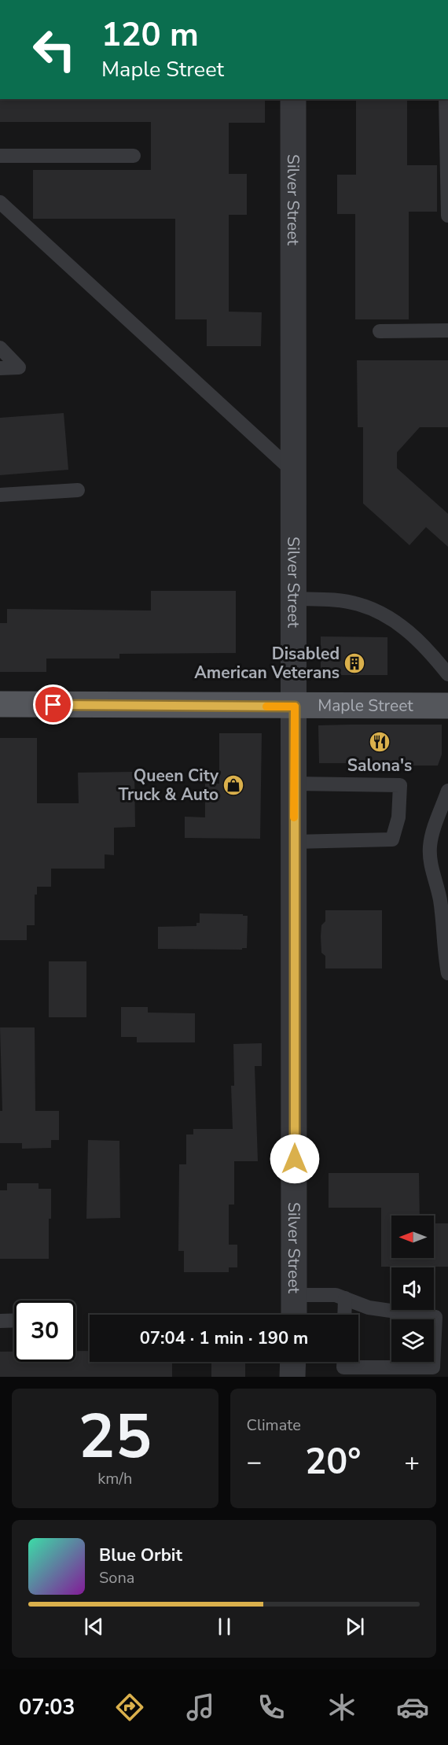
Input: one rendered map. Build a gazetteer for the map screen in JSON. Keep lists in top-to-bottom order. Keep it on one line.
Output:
{"streets":{"main road":["Maple Street"],"street":["Silver Street"]},"crossings":[["Silver Street","Maple Street"]],"places":{"building":["Disabled American Veterans"],"restaurant":["Salona's"],"shop":["Queen City Truck & Auto"]},"north":"left","page":{"turn":["120 m","Maple Street"],"limit":"30","trip":"07:04 · 1 min · 190 m","tile":[["25","km/h"],"Climate"],"heat":["−","20°","+"],"song":["Blue Orbit","Sona"],"tabs":"07:03"}}
